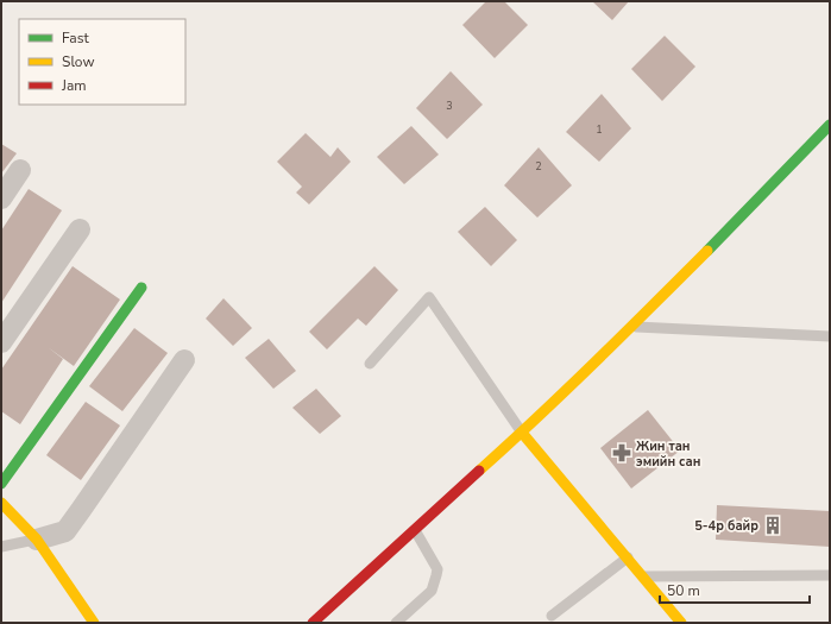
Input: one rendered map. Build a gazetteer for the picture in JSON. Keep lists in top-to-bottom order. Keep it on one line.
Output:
{"places":{"pharmacy":["Жин тан эмийн сан"],"building":["5-4р байр"]},"house_numbers":["3","1","2"],"legend":["Fast","Slow","Jam"],"scale_bar":"50 m"}
